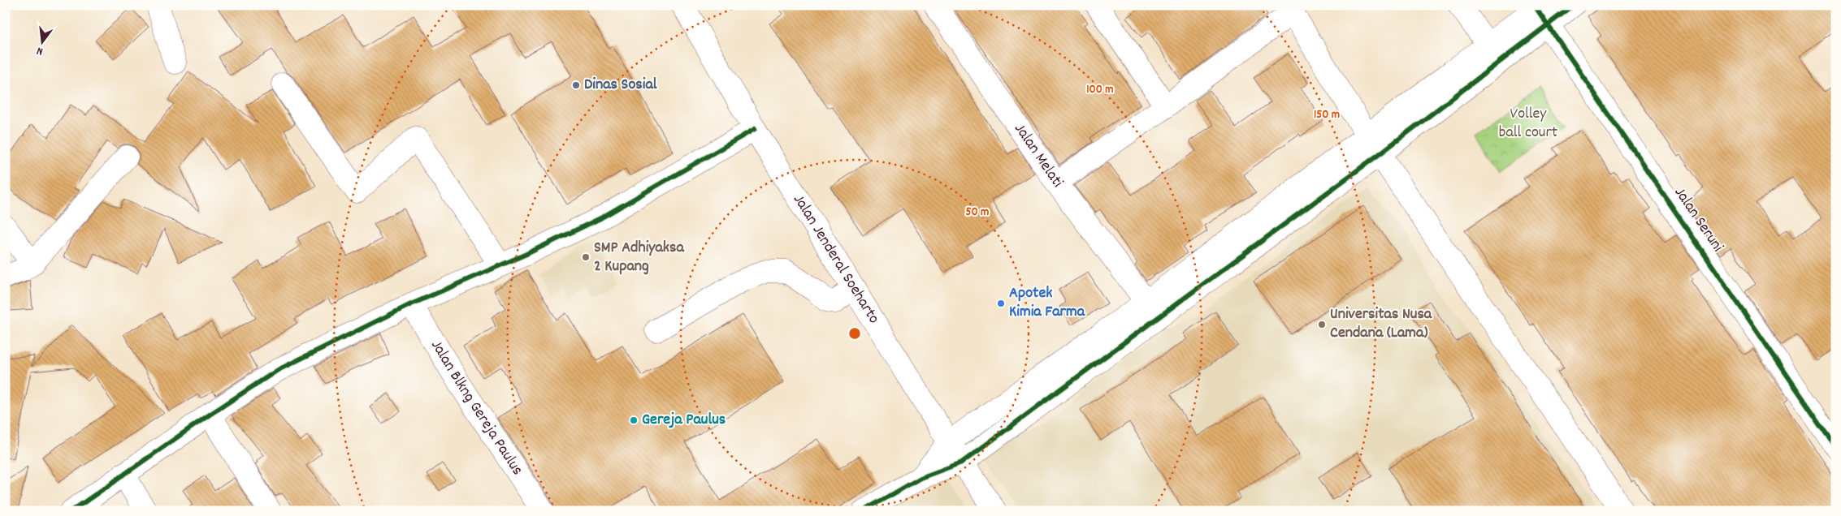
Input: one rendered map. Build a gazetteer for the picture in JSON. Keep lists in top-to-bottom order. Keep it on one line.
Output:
{"streets":{"street":["Jalan Melati","Jalan Seruni","Jalan Jenderal Soeharto","Jalan Blkng Gereja Paulus"]},"parks":["Volley ball court"],"places":["Dinas Sosial","SMP Adhiyaksa 2 Kupang","Apotek Kimia Farma","Universitas Nusa Cendana (Lama)","Gereja Paulus"],"north":"bottom","rings":["100 m","150 m","50 m"]}
